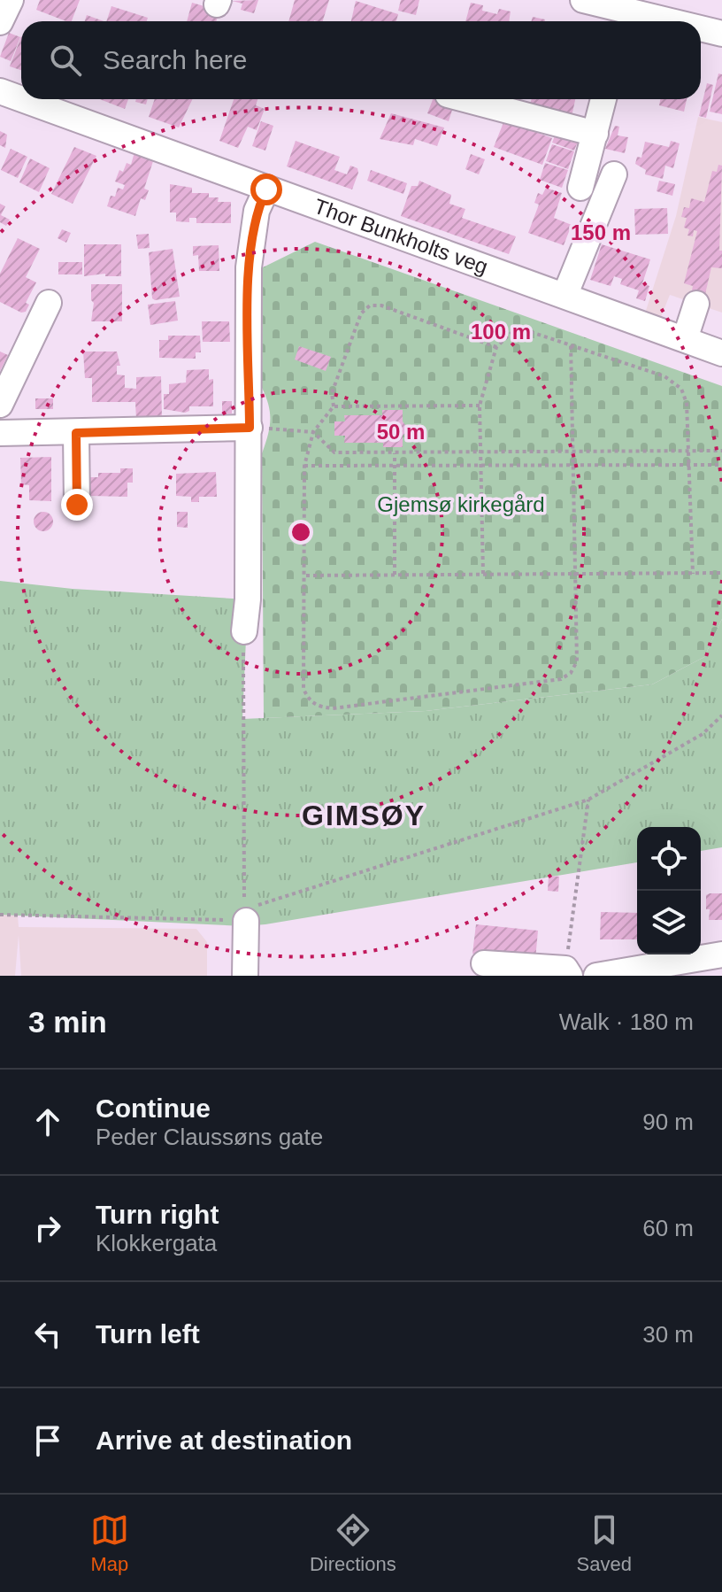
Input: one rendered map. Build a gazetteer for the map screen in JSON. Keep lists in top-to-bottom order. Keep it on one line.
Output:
{"streets":{"street":["Thor Bunkholts veg"]},"districts":["GIMSØY"],"parks":["Gjemsø kirkegård"],"page":{"search":"Search here","heading":["3 min","Walk · 180 m"],"list":[["Continue","Peder Claussøns gate","90 m"],["Turn right","Klokkergata","60 m"],["Turn left","30 m"],"Arrive at destination"],"nav":["Map","Directions","Saved"]},"rings":["150 m","100 m","50 m"]}
